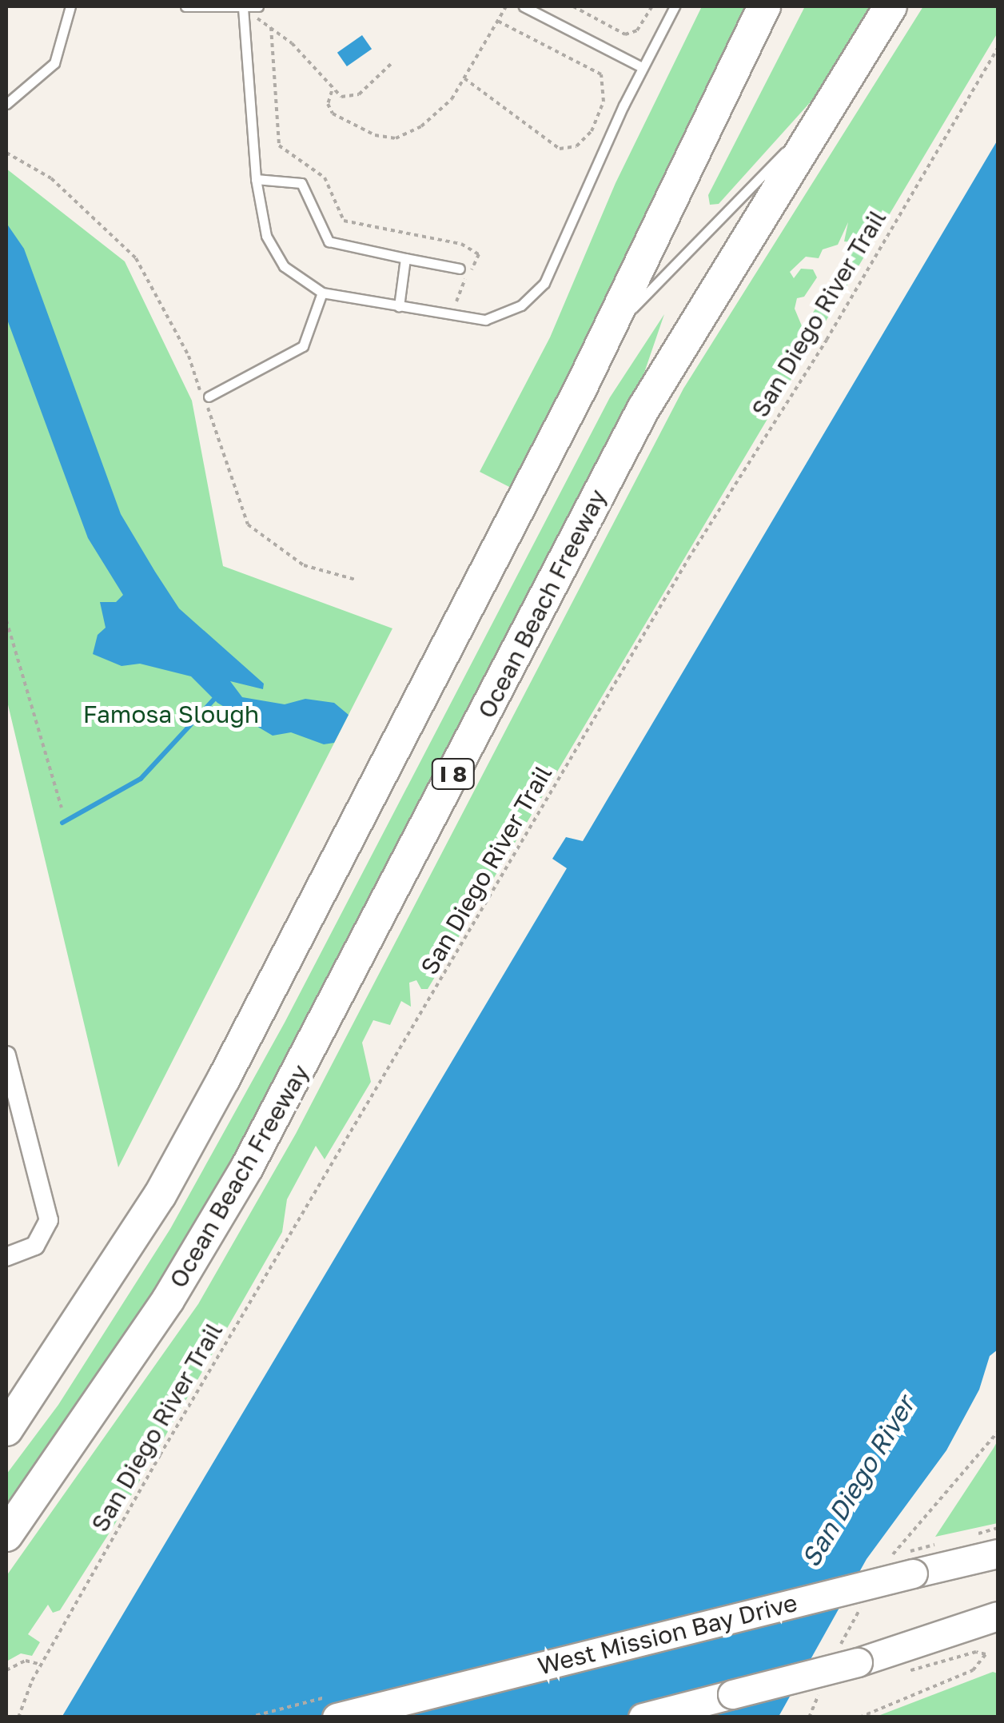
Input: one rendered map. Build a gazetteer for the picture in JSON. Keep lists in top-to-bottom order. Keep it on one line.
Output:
{"streets":{"highway":["Ocean Beach Freeway","I 8"],"main road":["West Mission Bay Drive"],"path":["San Diego River Trail"]},"water":["San Diego River"],"parks":["Famosa Slough"]}
